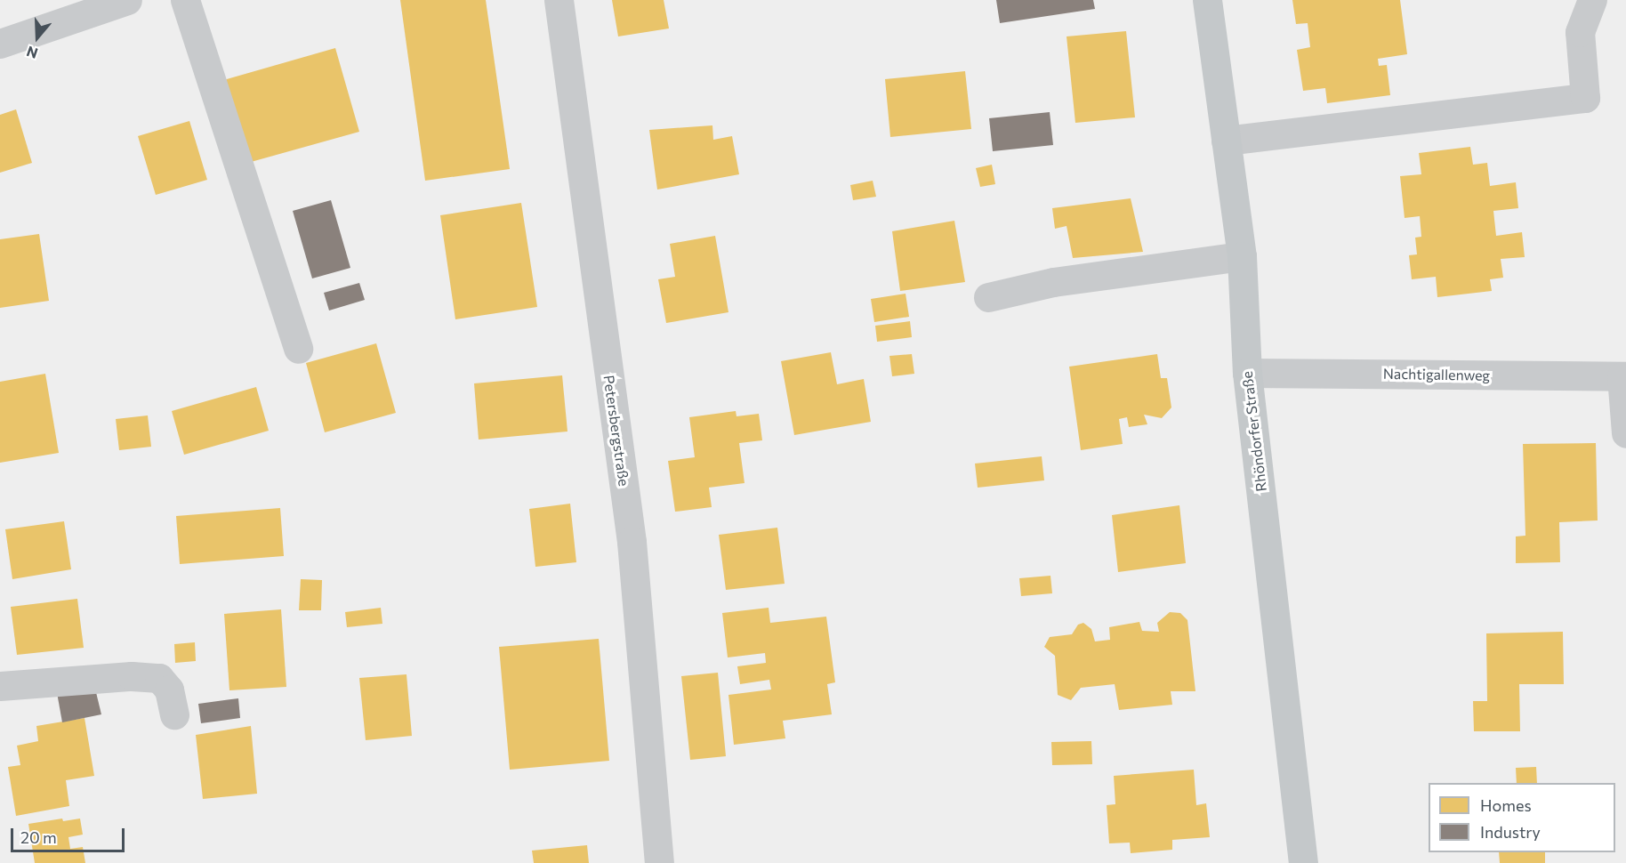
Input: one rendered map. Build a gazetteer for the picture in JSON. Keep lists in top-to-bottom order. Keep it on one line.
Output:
{"streets":{"main road":["Rhöndorfer Straße"],"street":["Nachtigallenweg","Petersbergstraße"]},"crossings":[["Nachtigallenweg","Rhöndorfer Straße"]],"legend":["Homes","Industry"],"scale_bar":"20 m","north":"bottom"}
